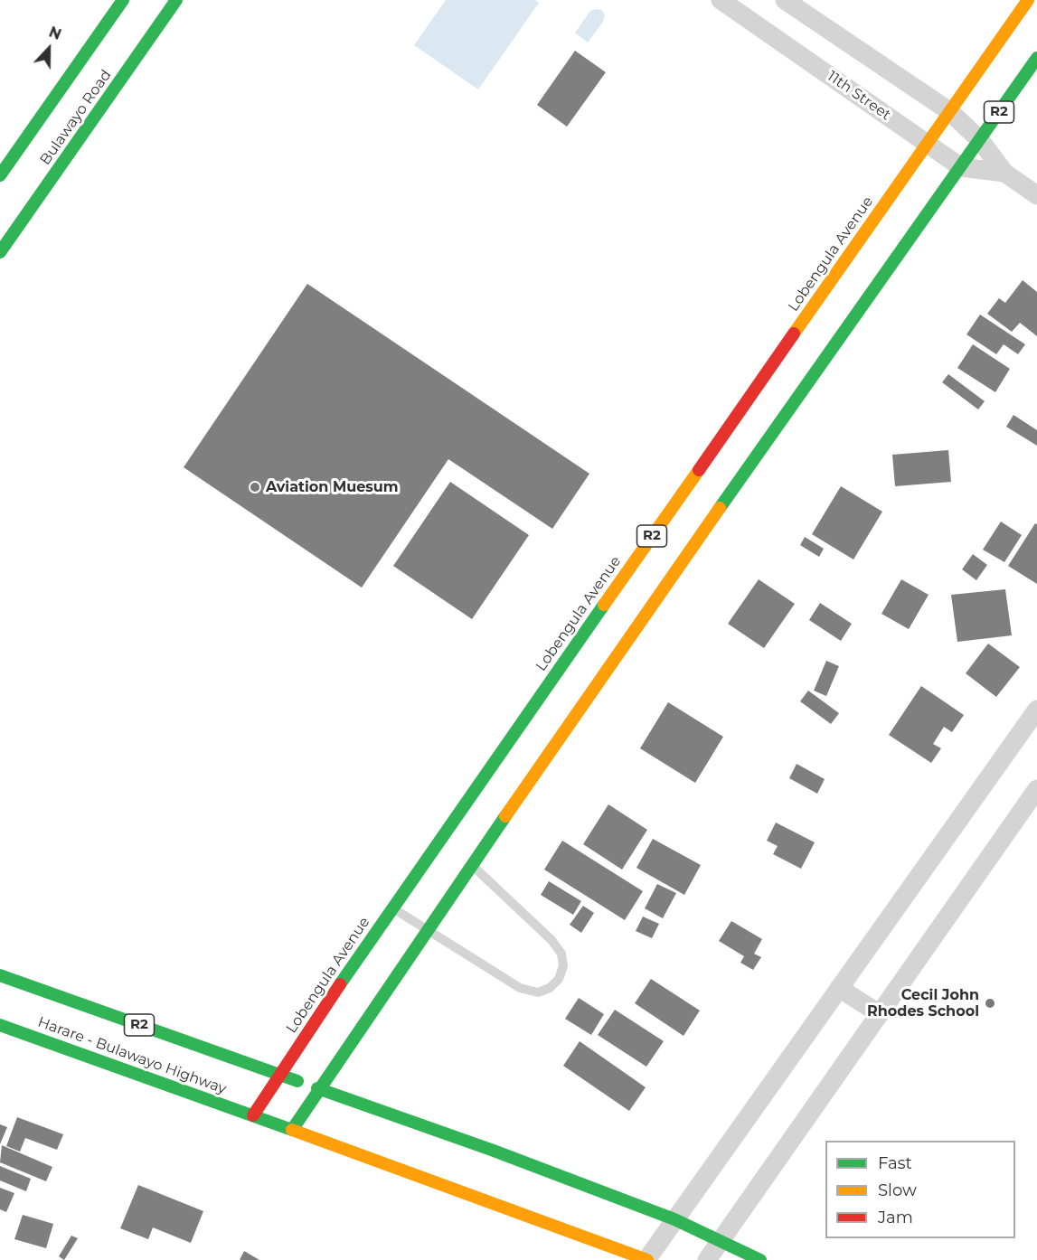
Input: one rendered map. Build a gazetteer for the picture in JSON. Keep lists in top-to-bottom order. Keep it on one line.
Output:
{"streets":{"main road":["R2","Bulawayo Road","Lobengula Avenue","Harare - Bulawayo Highway"],"street":["11th Street"]},"crossings":[["11th Street","R2"],["11th Street","Lobengula Avenue"],["R2","Lobengula Avenue"],["R2","Harare - Bulawayo Highway"],["Lobengula Avenue","Harare - Bulawayo Highway"]],"places":["Aviation Muesum","Cecil John Rhodes School"],"legend":["Fast","Slow","Jam"],"north":"top"}
